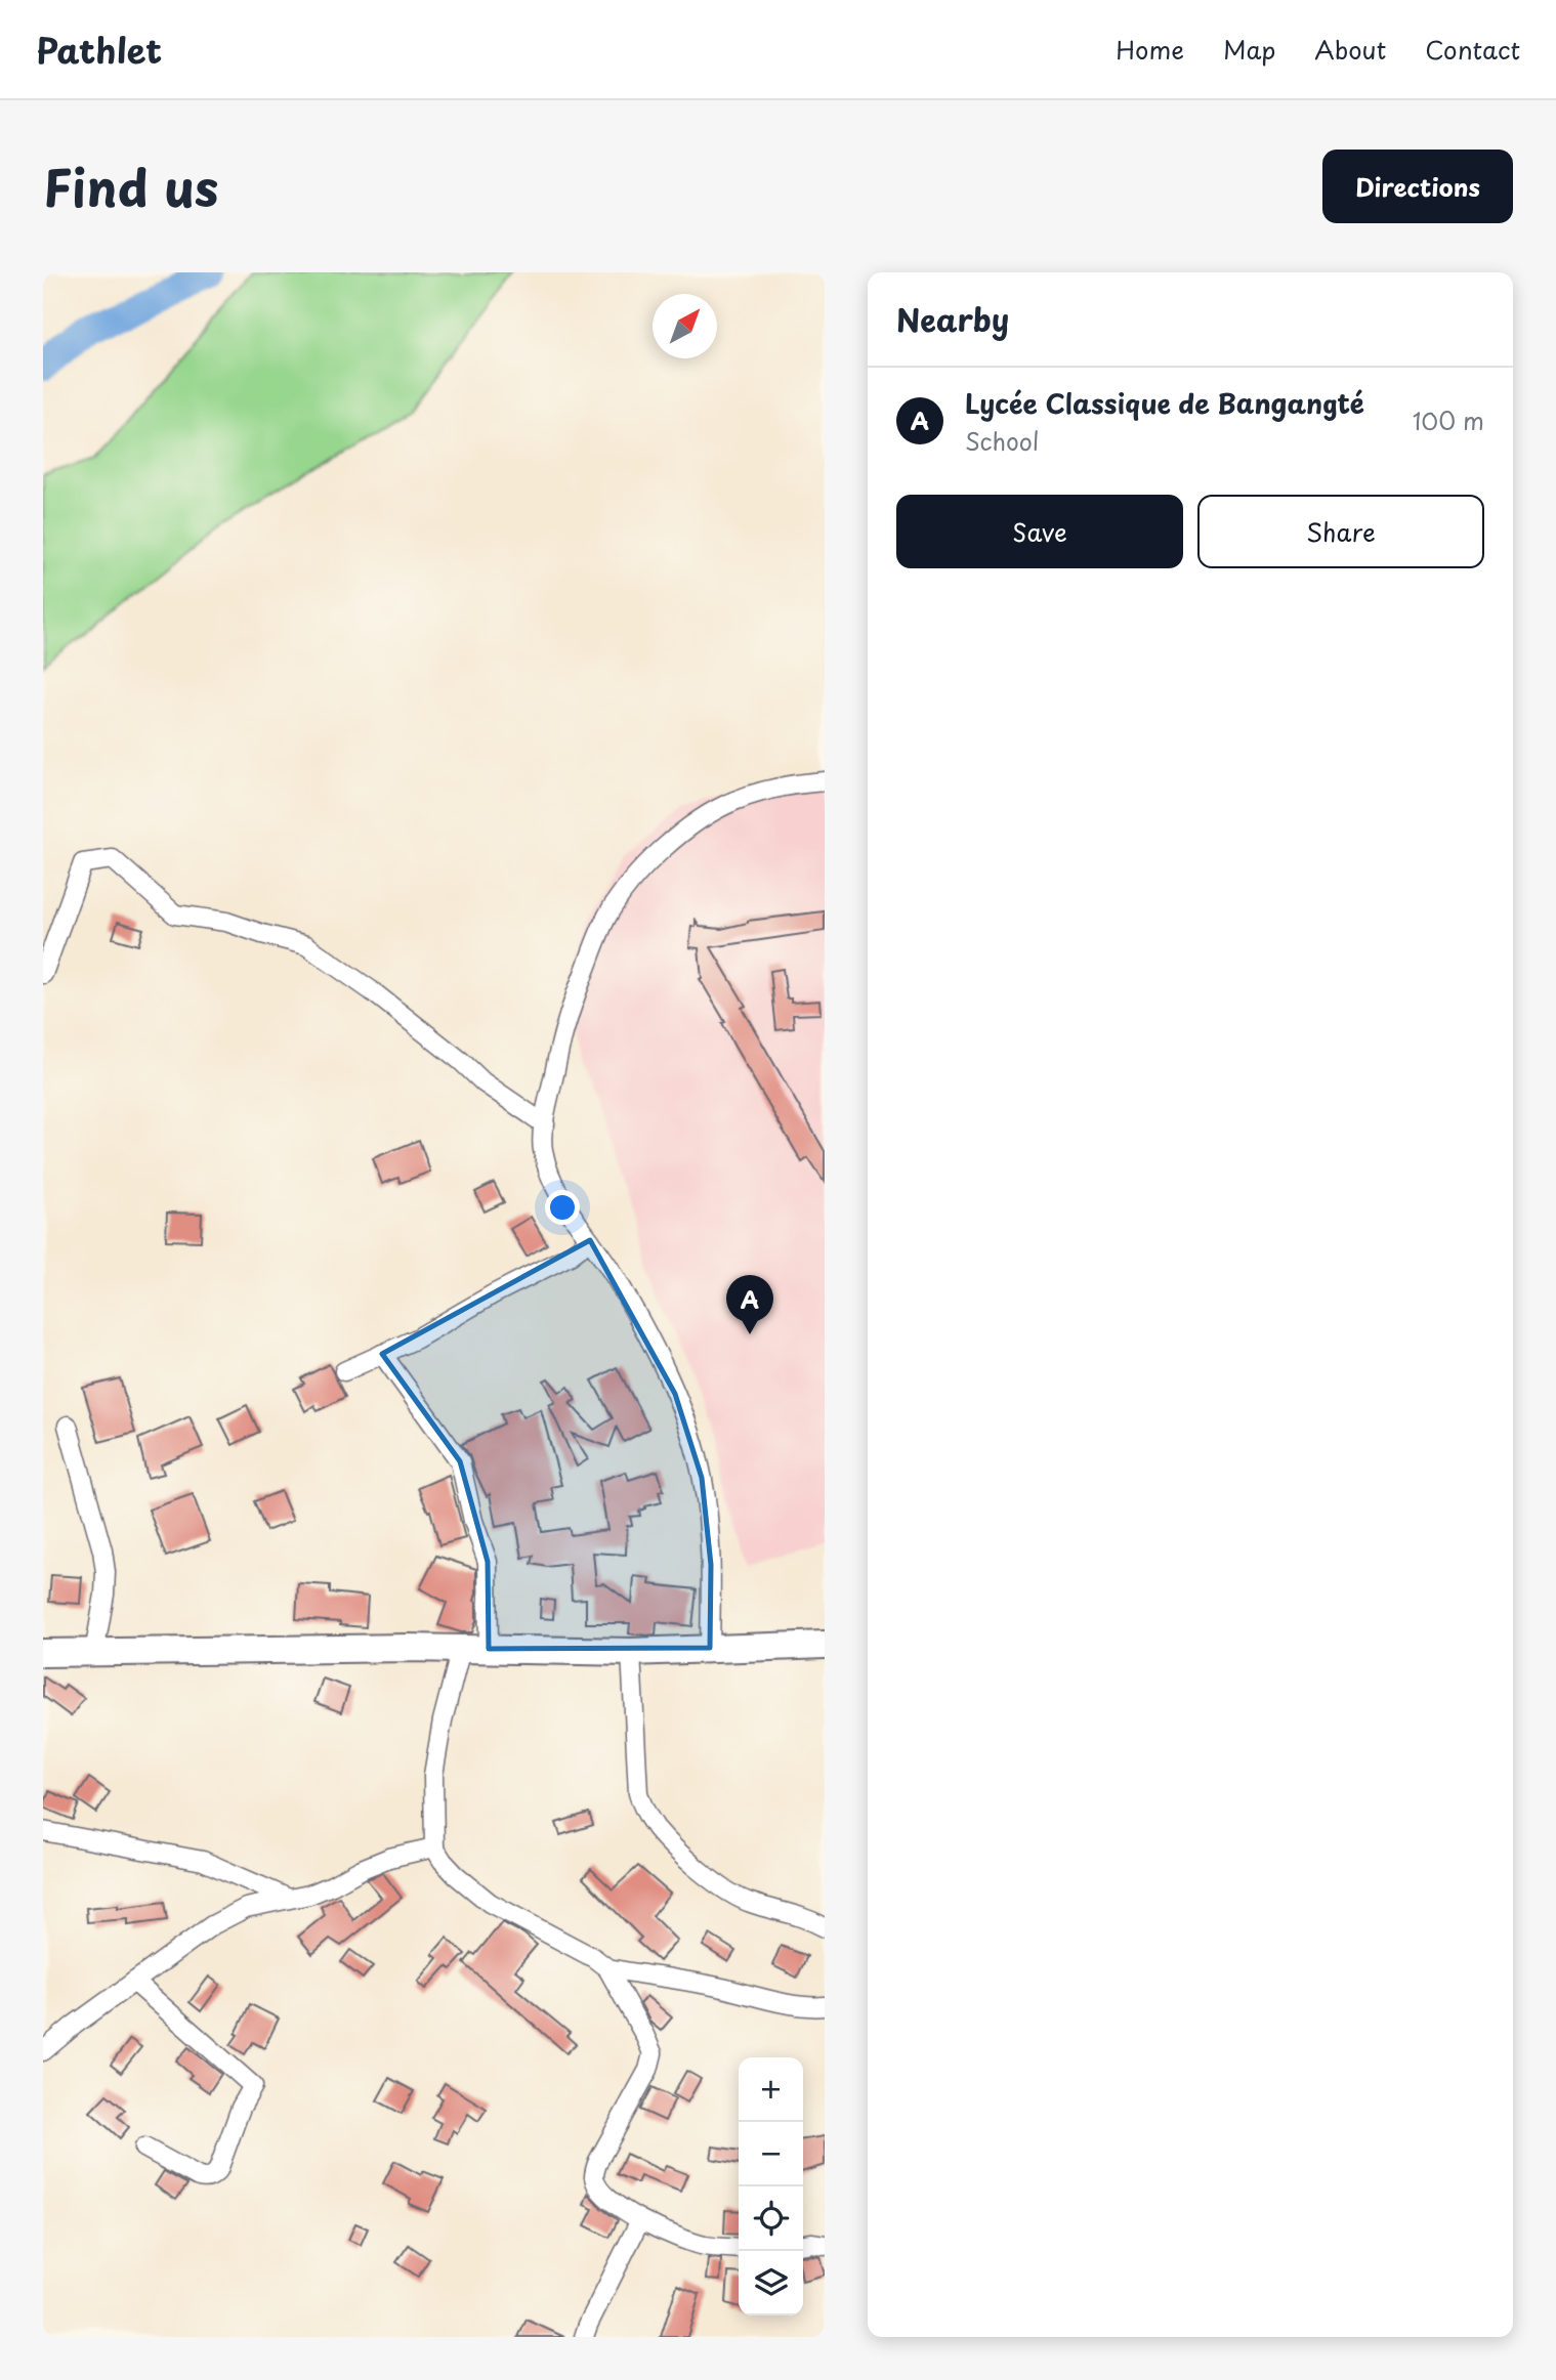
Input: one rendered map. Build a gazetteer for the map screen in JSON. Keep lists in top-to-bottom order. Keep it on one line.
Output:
{"north":"top right","page":{"header":"Pathlet","nav":["Home","Map","About","Contact"],"title":"Find us","buttons":["Directions",["Save","Share"]],"heading":"Nearby","list":[{"mark":"A","name":"Lycée Classique de Bangangté","note":"School","value":"100 m"}],"pins":"A","map_buttons":["+","−"]}}
